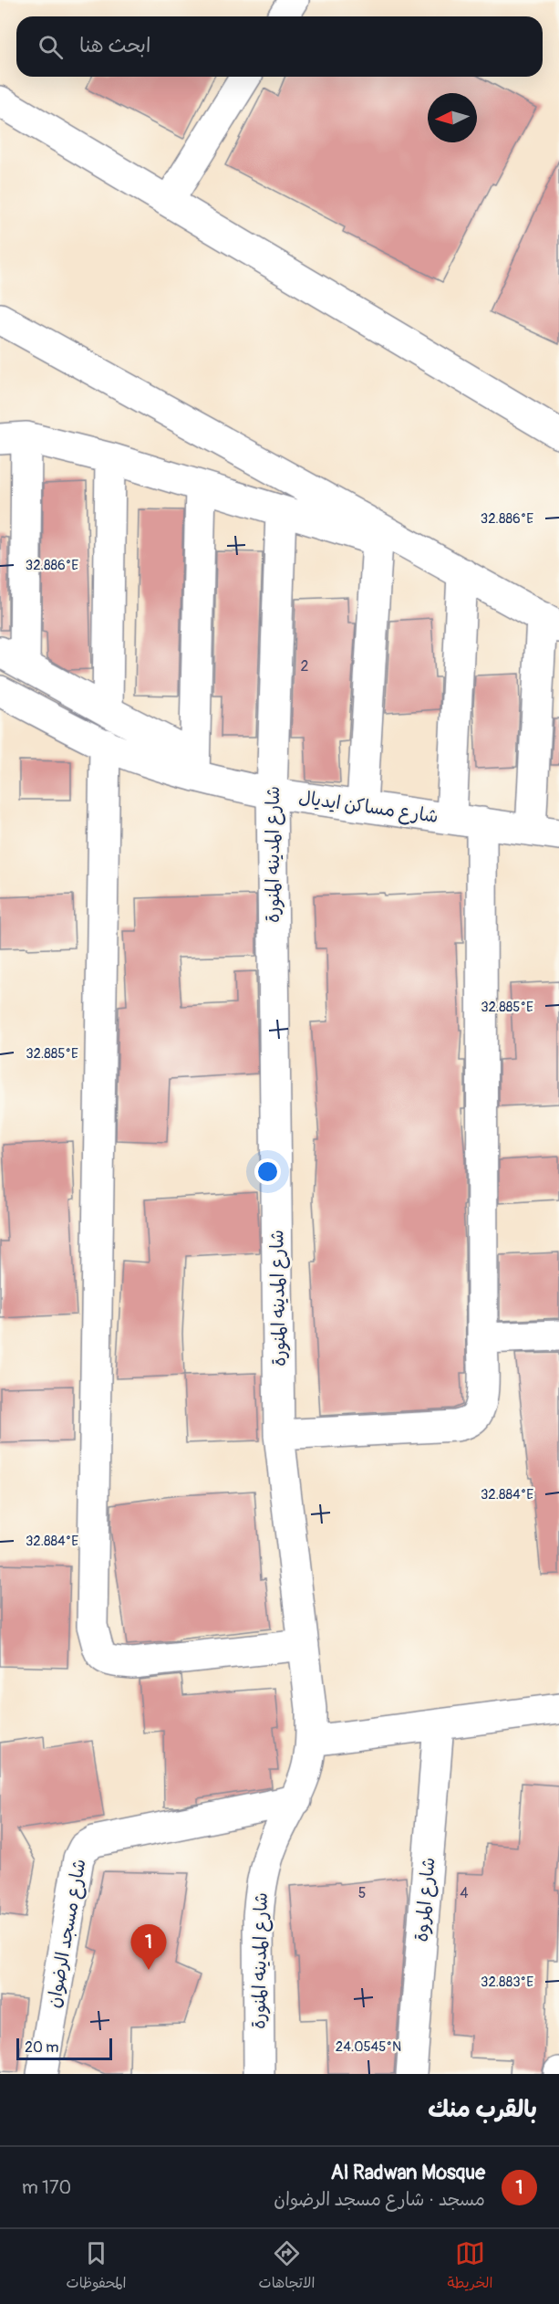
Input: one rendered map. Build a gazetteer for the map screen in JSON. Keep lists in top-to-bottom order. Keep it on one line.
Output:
{"streets":{"street":["شارع مساكن ايديال","شارع المدينه المنورة","شارع المروة","شارع مسجد الرضوان"]},"crossings":[["شارع مساكن ايديال","شارع المدينه المنورة"],["شارع المدينه المنورة","شارع مسجد الرضوان"]],"house_numbers":["2","5","4"],"scale_bar":"20 m","north":"left","page":{"search":"ابحث هنا","pins":"1","scale":"20 m","heading":"بالقرب منك","list":[{"mark":"1","name":"Al Radwan Mosque","note":"مسجد · شارع مسجد الرضوان","value":"170 m"}],"nav":["الخريطة","الاتجاهات","المحفوظات"]},"coordinates":["32.886°E","32.885°E","32.884°E","32.883°E","24.0545°N"]}
